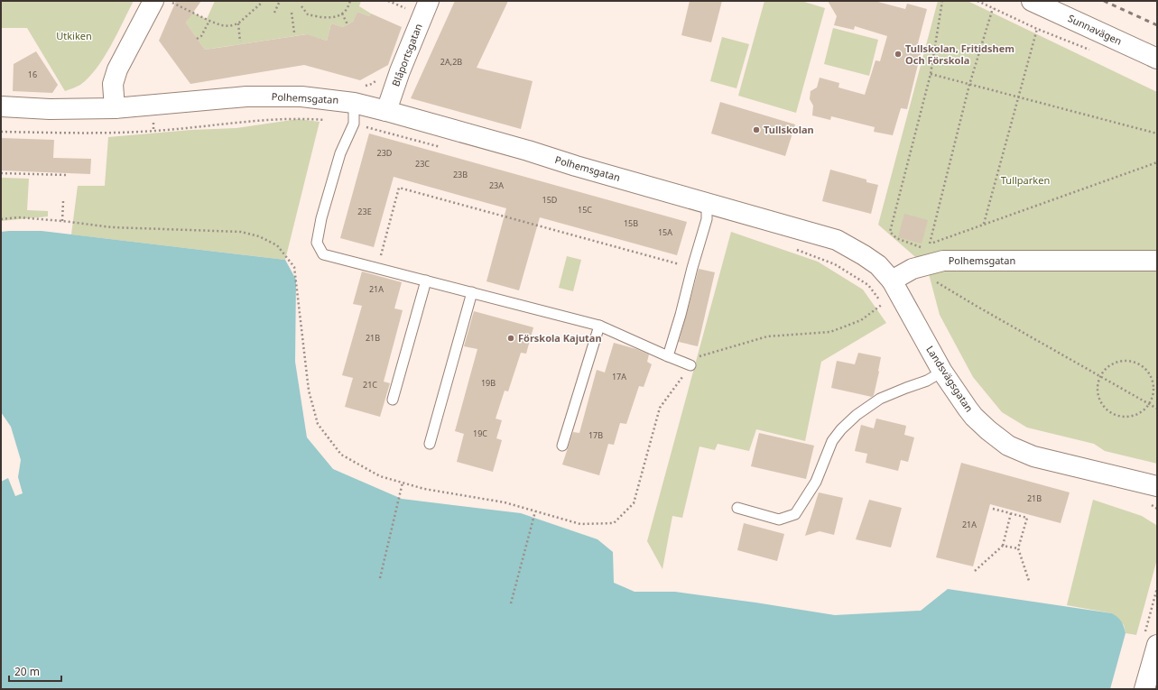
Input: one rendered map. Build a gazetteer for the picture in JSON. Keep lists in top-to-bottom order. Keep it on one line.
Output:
{"streets":{"street":["Sunnavägen","Blåportsgatan","Polhemsgatan","Landsvägsgatan"]},"crossings":[["Blåportsgatan","Polhemsgatan"],["Polhemsgatan","Landsvägsgatan"]],"parks":["Utkiken","Tullparken"],"places":["Tullskolan, Fritidshem Och Förskola","Tullskolan","Förskola Kajutan"],"house_numbers":["2A,2B","16","23D","23C","23B","23A","15D","15C","23E","15B","15A","21A","21B","17A","19B","21C","19C","17B","21B","21A"],"scale_bar":"20 m"}
